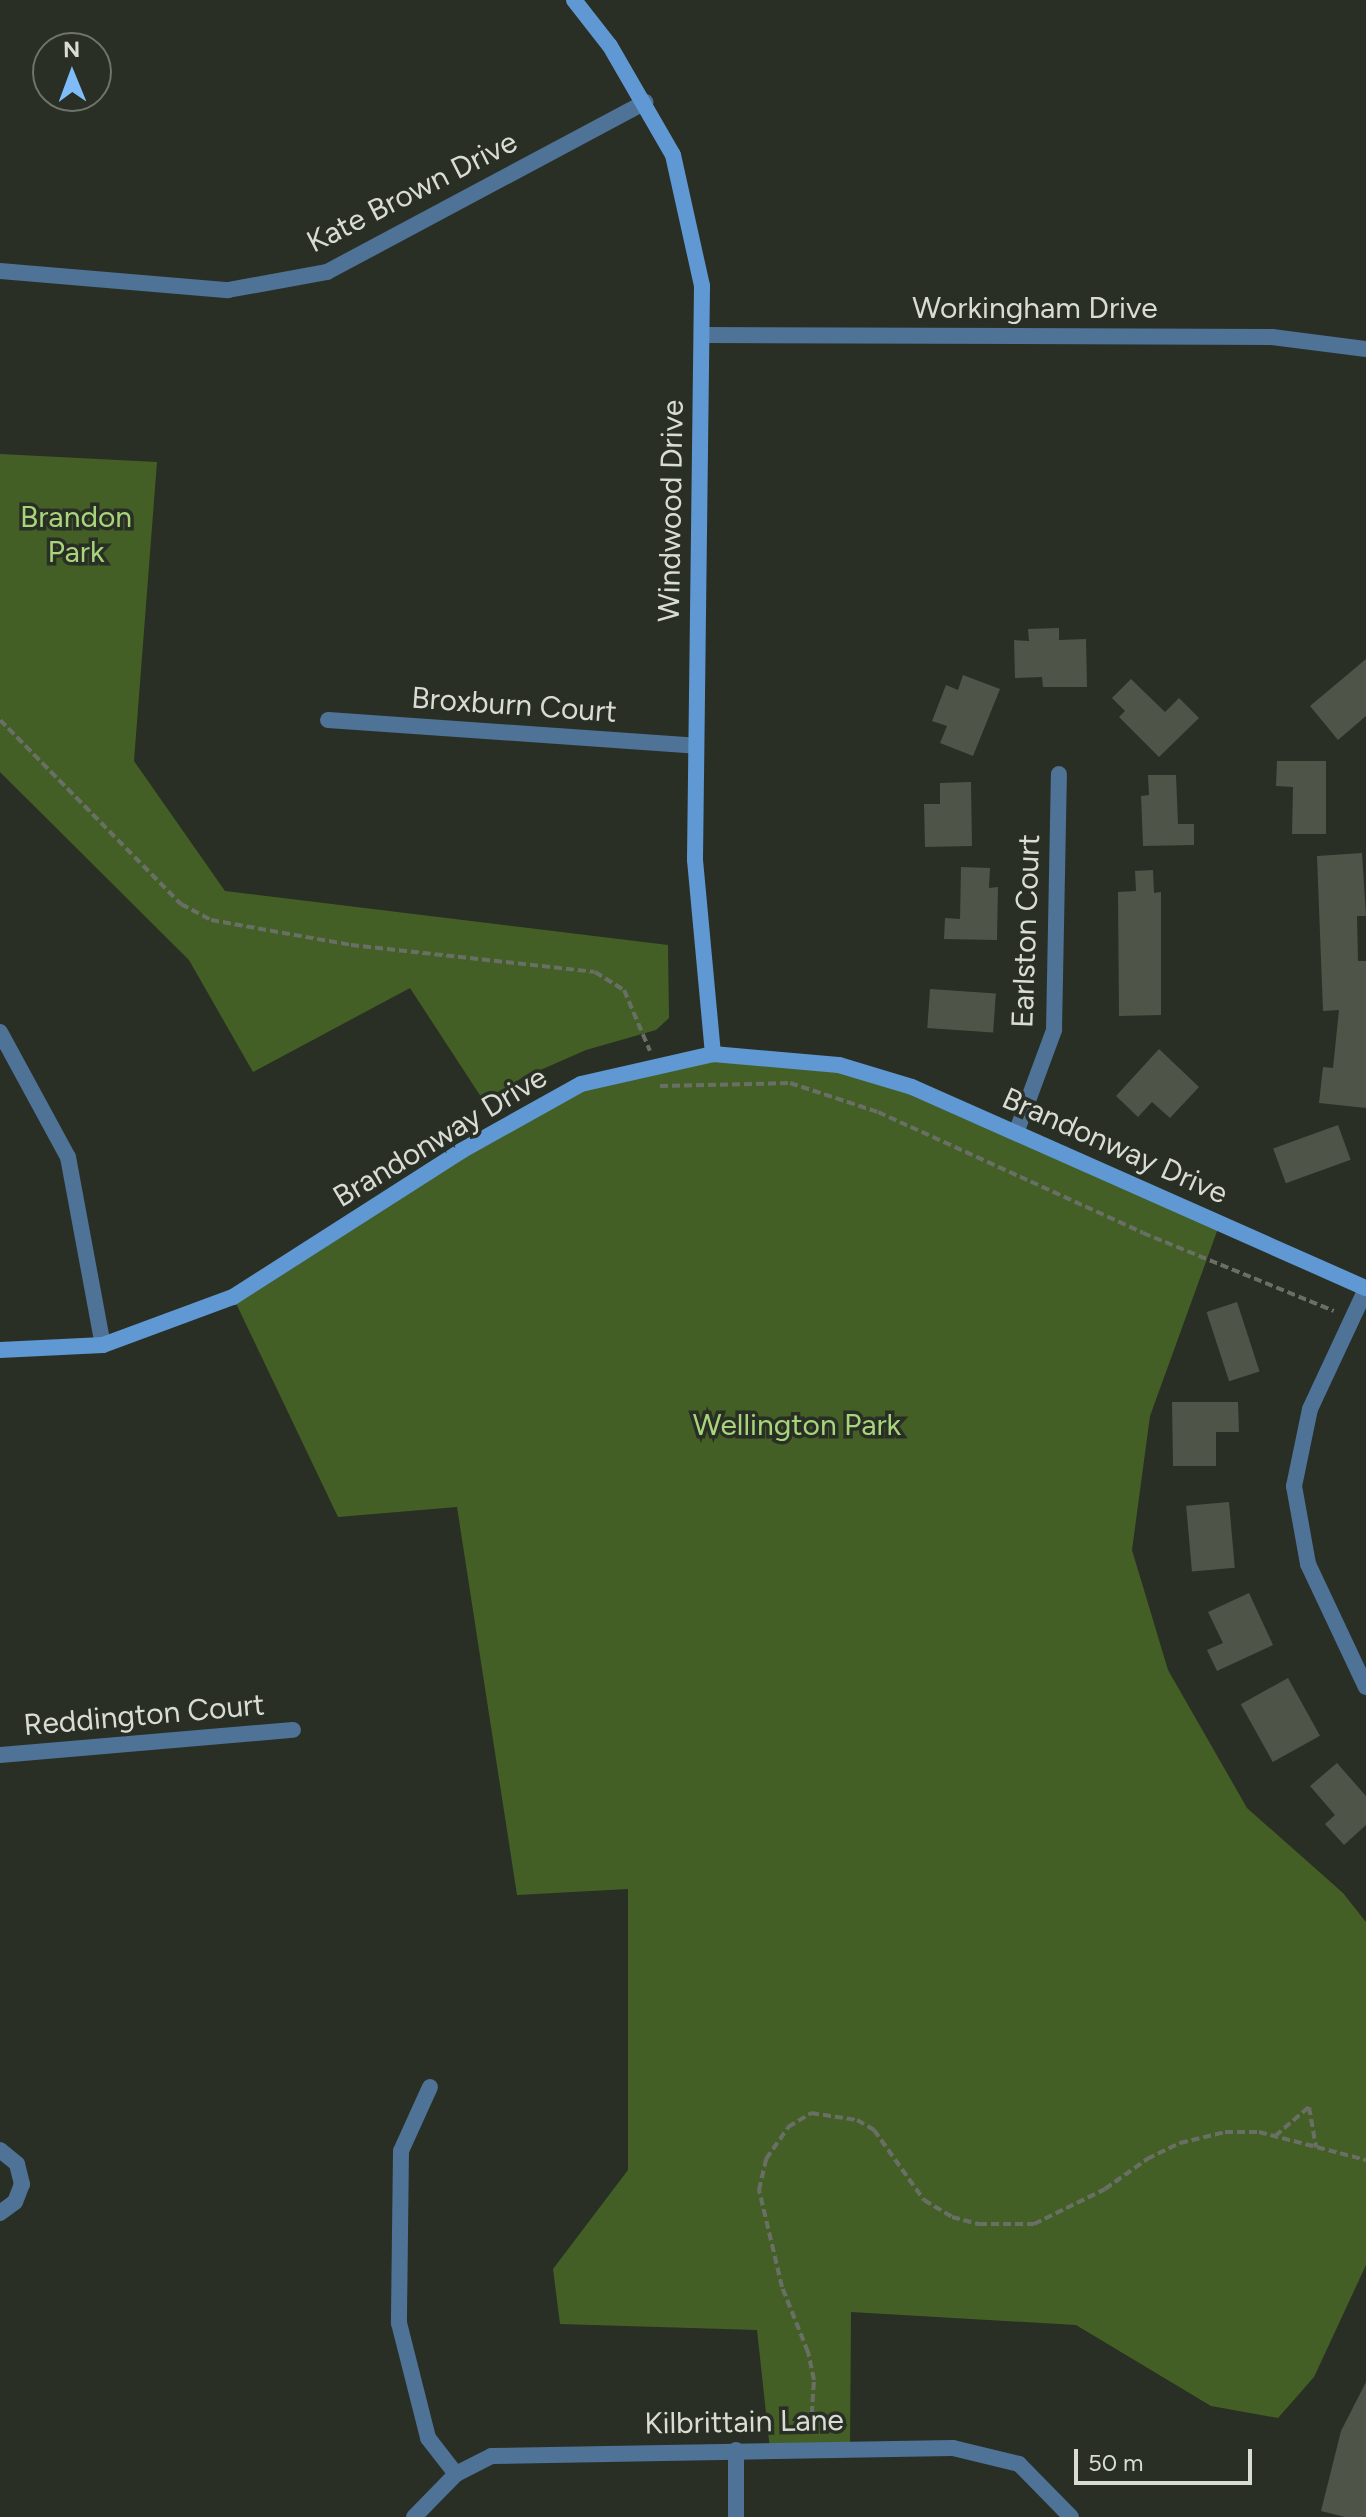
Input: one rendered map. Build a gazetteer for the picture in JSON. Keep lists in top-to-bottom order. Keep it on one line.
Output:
{"streets":{"street":["Kate Brown Drive","Workingham Drive","Windwood Drive","Broxburn Court","Earlston Court","Brandonway Drive","Reddington Court","Kilbrittain Lane"]},"crossings":[["Kate Brown Drive","Windwood Drive"],["Workingham Drive","Windwood Drive"],["Windwood Drive","Broxburn Court"],["Windwood Drive","Brandonway Drive"],["Earlston Court","Brandonway Drive"]],"parks":["Brandon Park","Wellington Park"],"scale_bar":"50 m","north":"top"}
